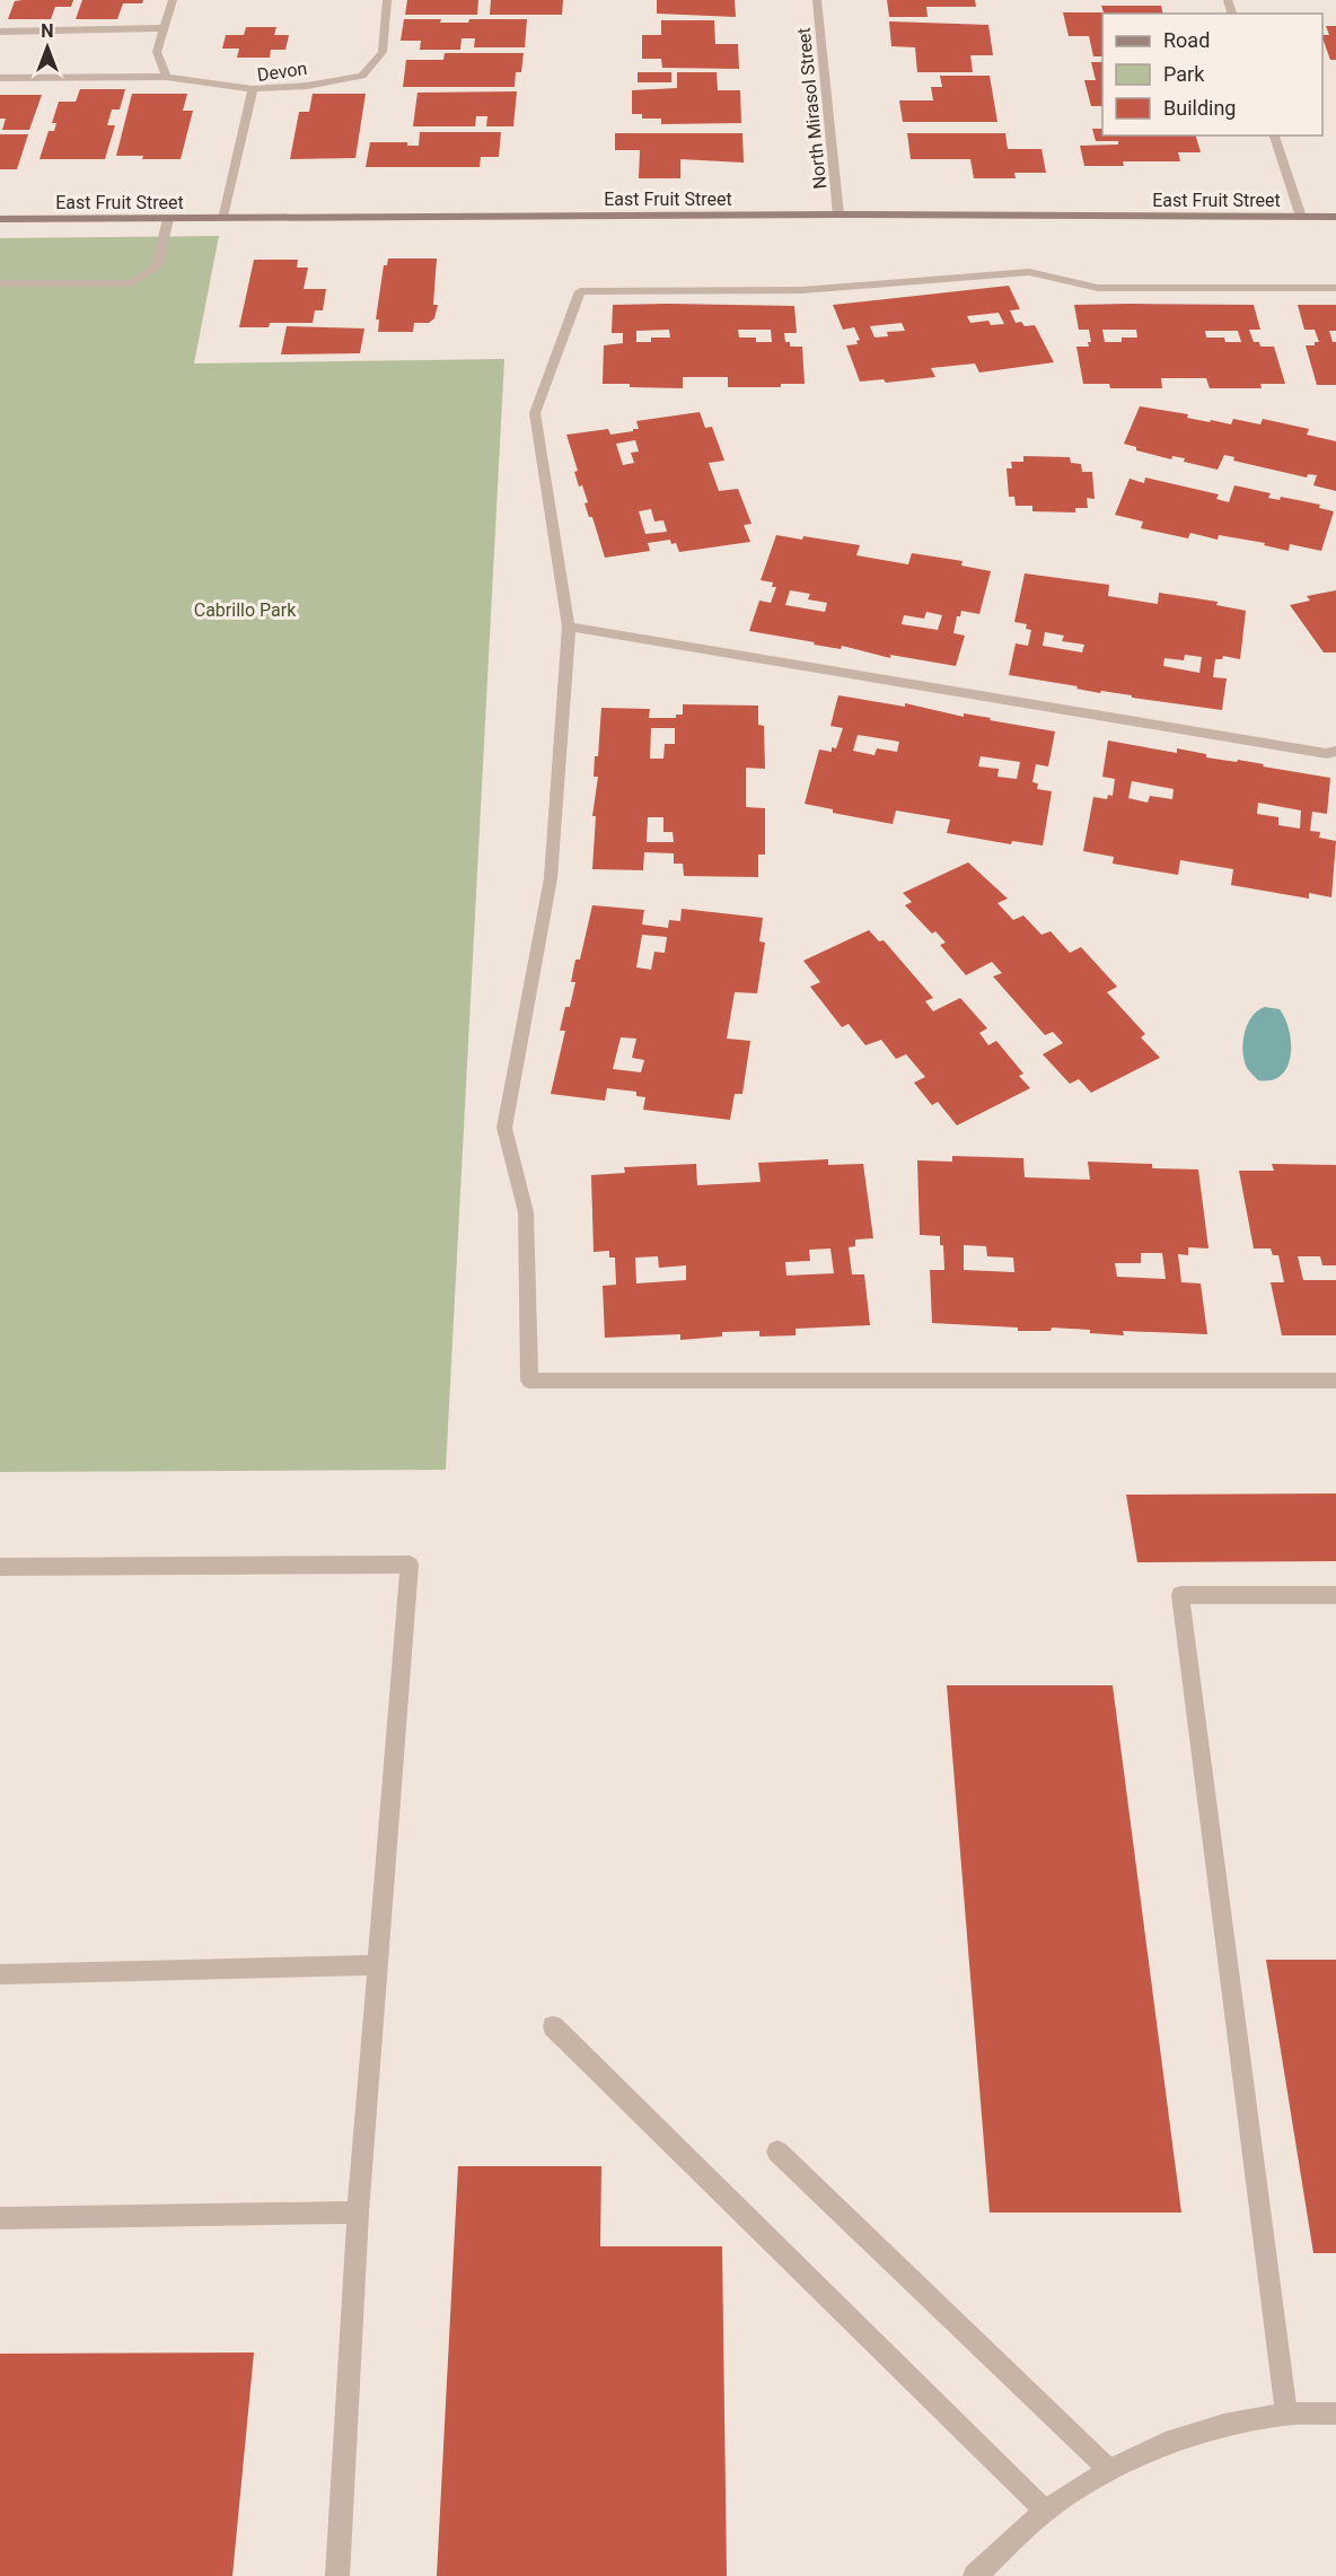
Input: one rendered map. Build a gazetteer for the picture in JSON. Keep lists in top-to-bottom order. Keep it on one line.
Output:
{"streets":{"street":["Devon","North Mirasol Street","East Fruit Street"]},"crossings":[["Devon","East Fruit Street"],["North Mirasol Street","East Fruit Street"]],"parks":["Cabrillo Park"],"legend":["Road","Park","Building"],"north":"top"}
